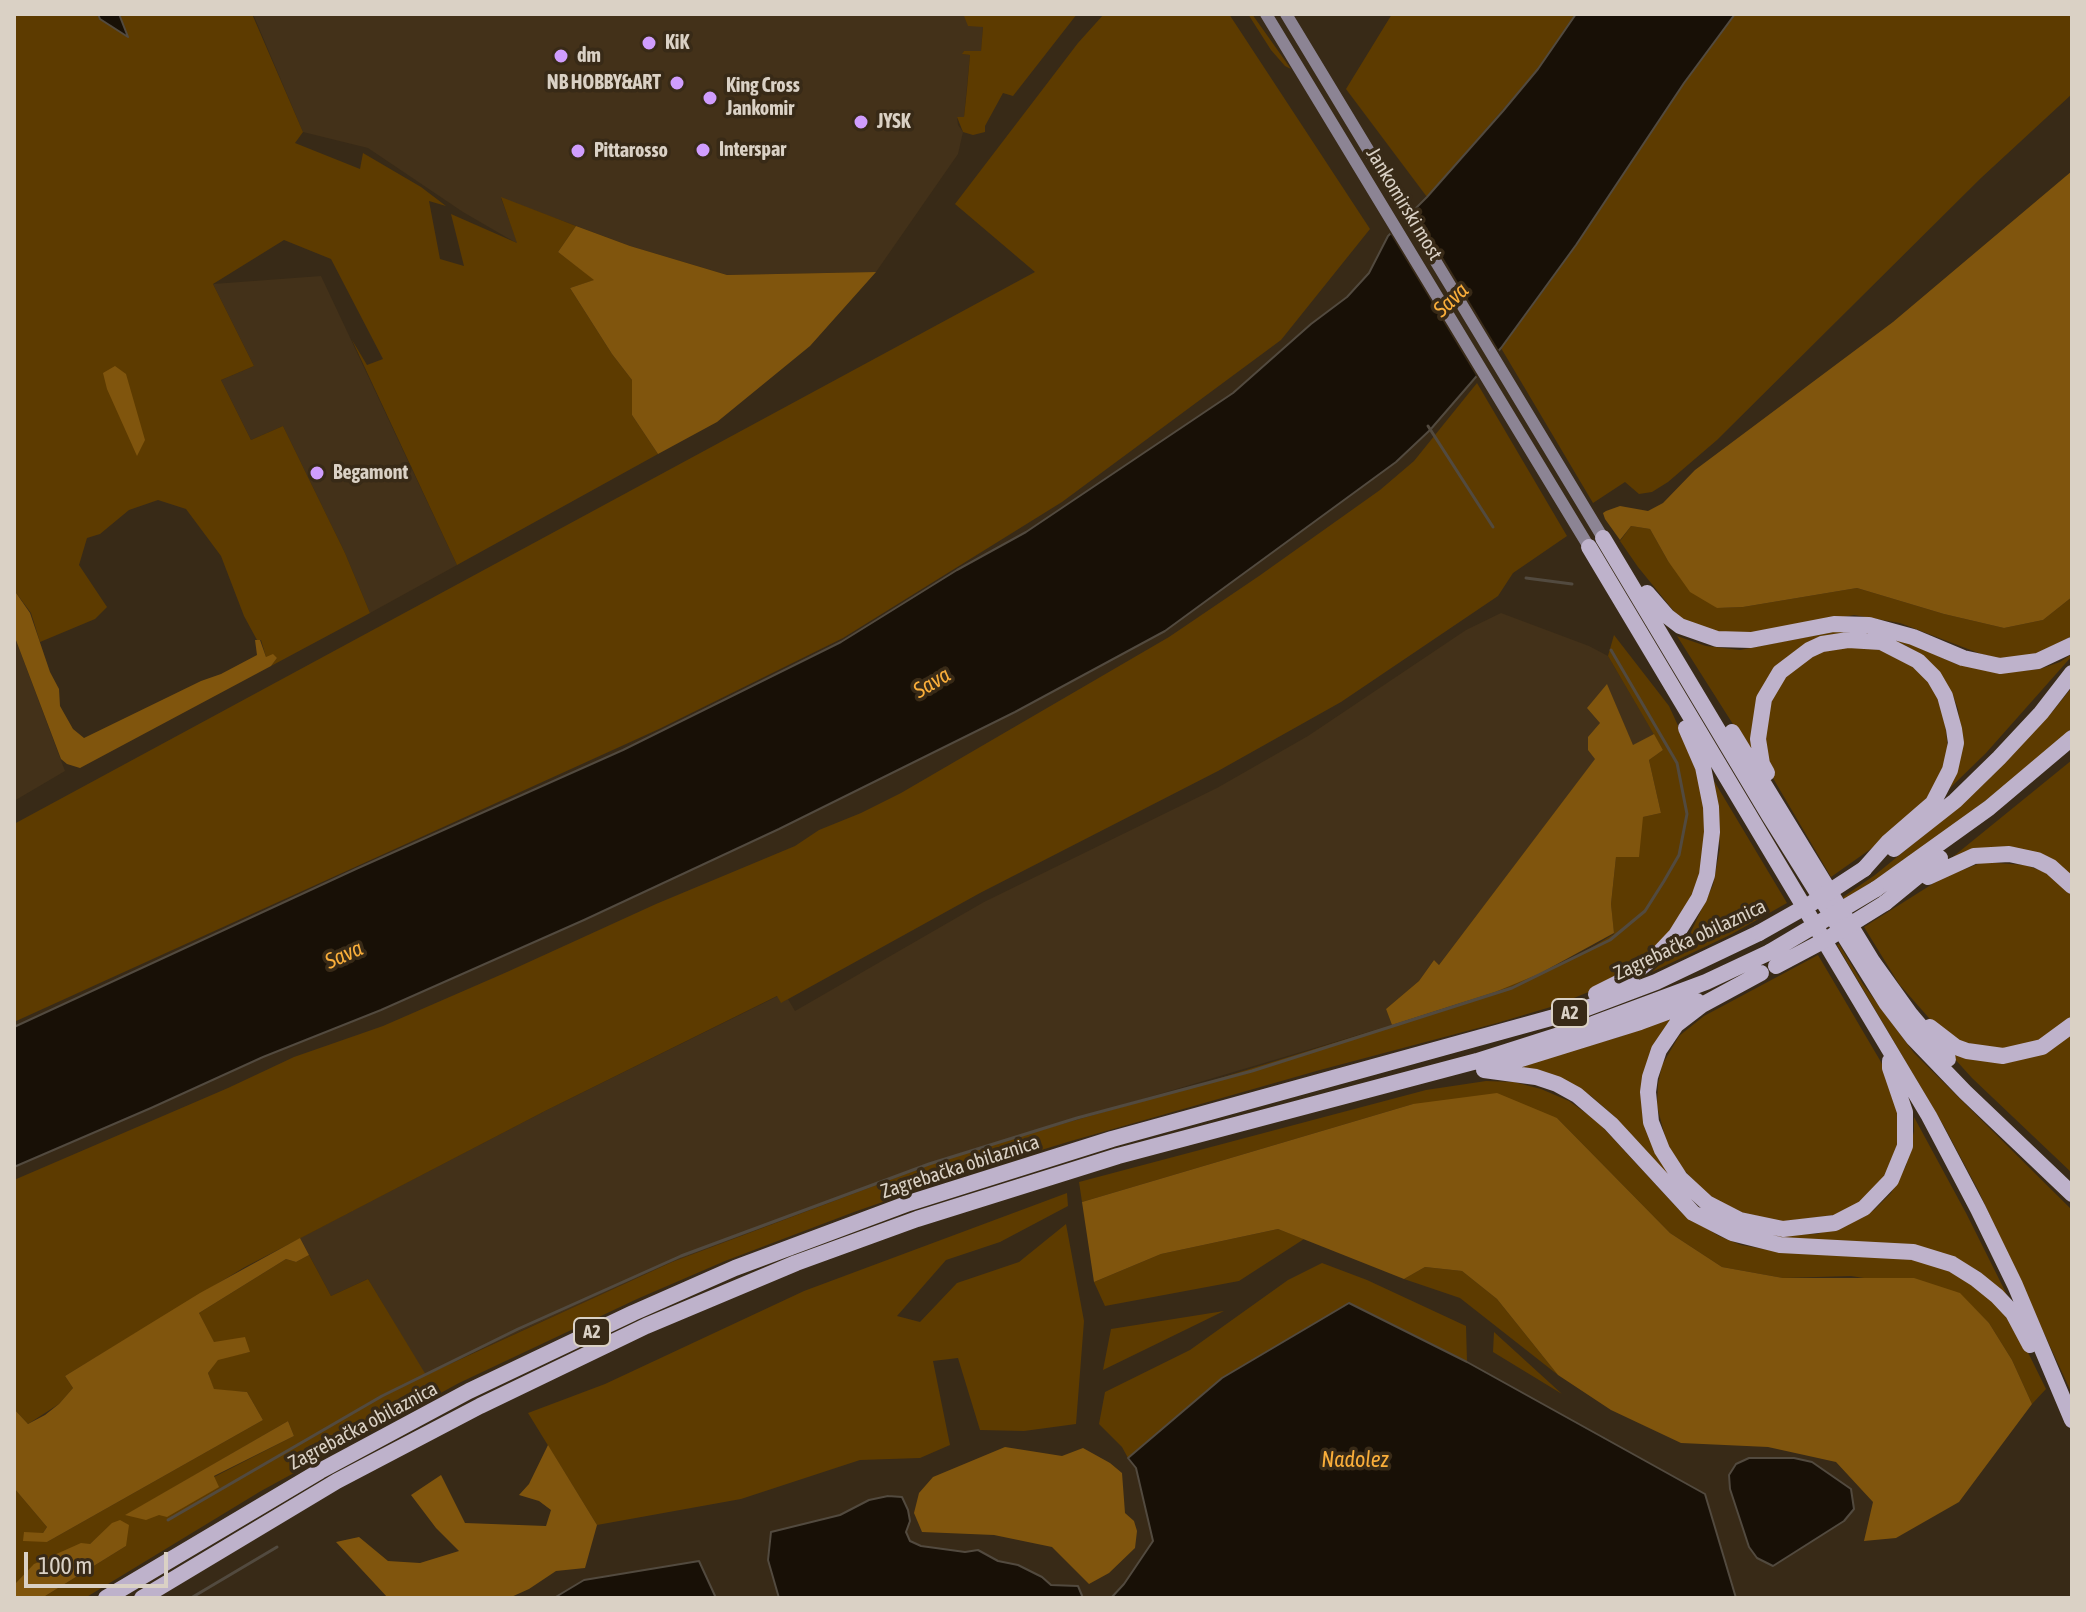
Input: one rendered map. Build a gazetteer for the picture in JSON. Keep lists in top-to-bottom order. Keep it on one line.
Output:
{"streets":{"highway":["Zagrebačka obilaznica","A2"],"main road":["Jankomirski most"]},"water":["Sava","Nadolez"],"places":["KiK","dm","NB HOBBY&ART","King Cross Jankomir","JYSK","Interspar","Pittarosso","Begamont"],"scale_bar":"100 m"}
